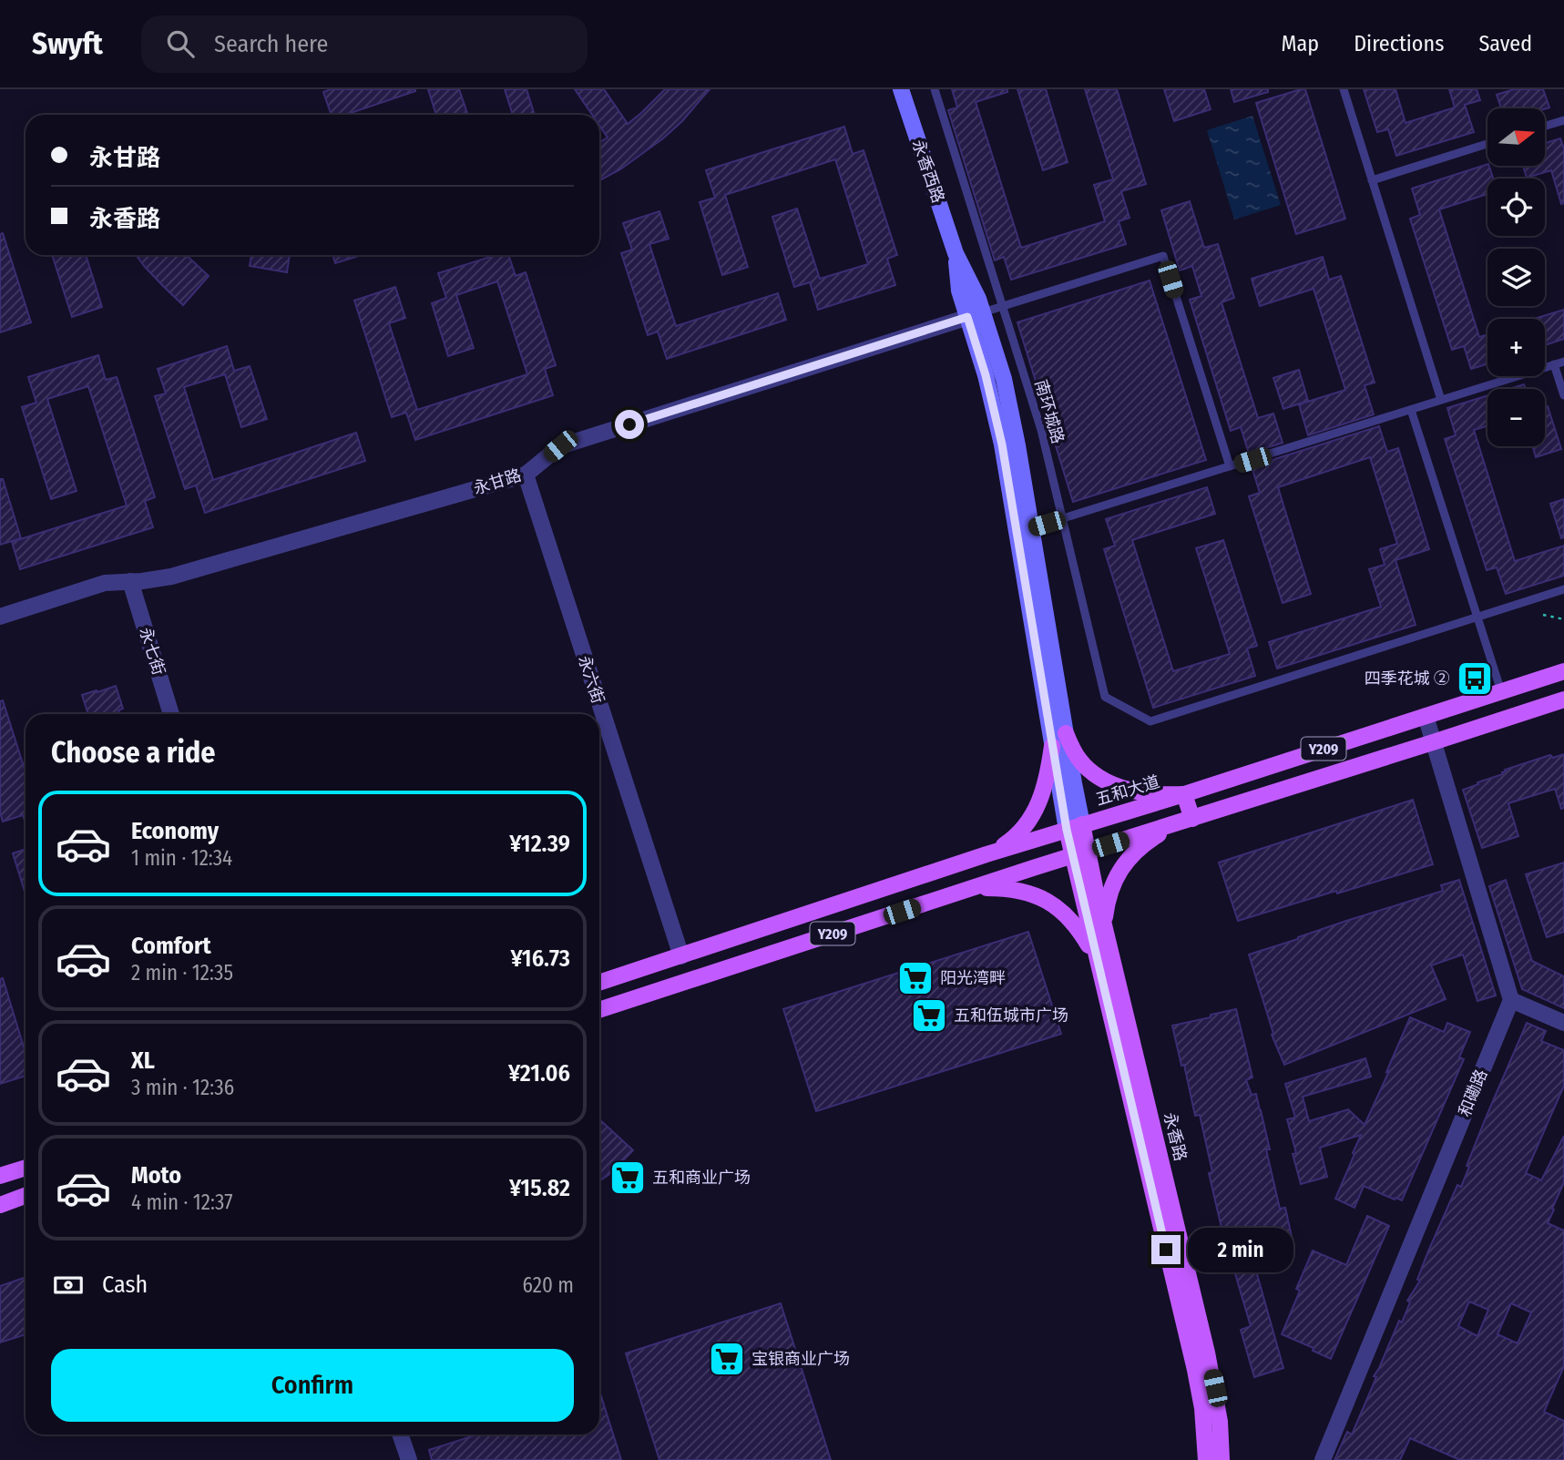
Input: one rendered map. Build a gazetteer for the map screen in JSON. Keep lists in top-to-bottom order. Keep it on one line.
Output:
{"streets":{"main road":["永香西路","Y209","五和大道","永香路"],"street":["永甘路","永七街","永六街","和磡路"],"lane":["南环城路"]},"crossings":[["永香西路","永甘路"],["永香西路","五和大道"],["永香西路","永香路"],["永甘路","永七街"],["永甘路","永六街"],["永六街","五和大道"],["Y209","永香路"],["五和大道","永香路"]],"places":{"bus stop":["四季花城 ②"],"supermarket":["阳光湾畔","五和伍城市广场","五和商业广场","宝银商业广场"]},"north":"right","page":{"header":"Swyft","search":"Search here","nav":["Map","Directions","Saved"],"map_buttons":["+","−"],"banner":["永甘路","永香路"],"heading":"Choose a ride","list":[{"name":"Economy","note":"1 min · 12:34","value":"¥12.39"},{"name":"Comfort","note":"2 min · 12:35","value":"¥16.73"},{"name":"XL","note":"3 min · 12:36","value":"¥21.06"},{"name":"Moto","note":"4 min · 12:37","value":"¥15.82"}],"bubble":"2 min","pay":["Cash","620 m"],"buttons":"Confirm"}}
